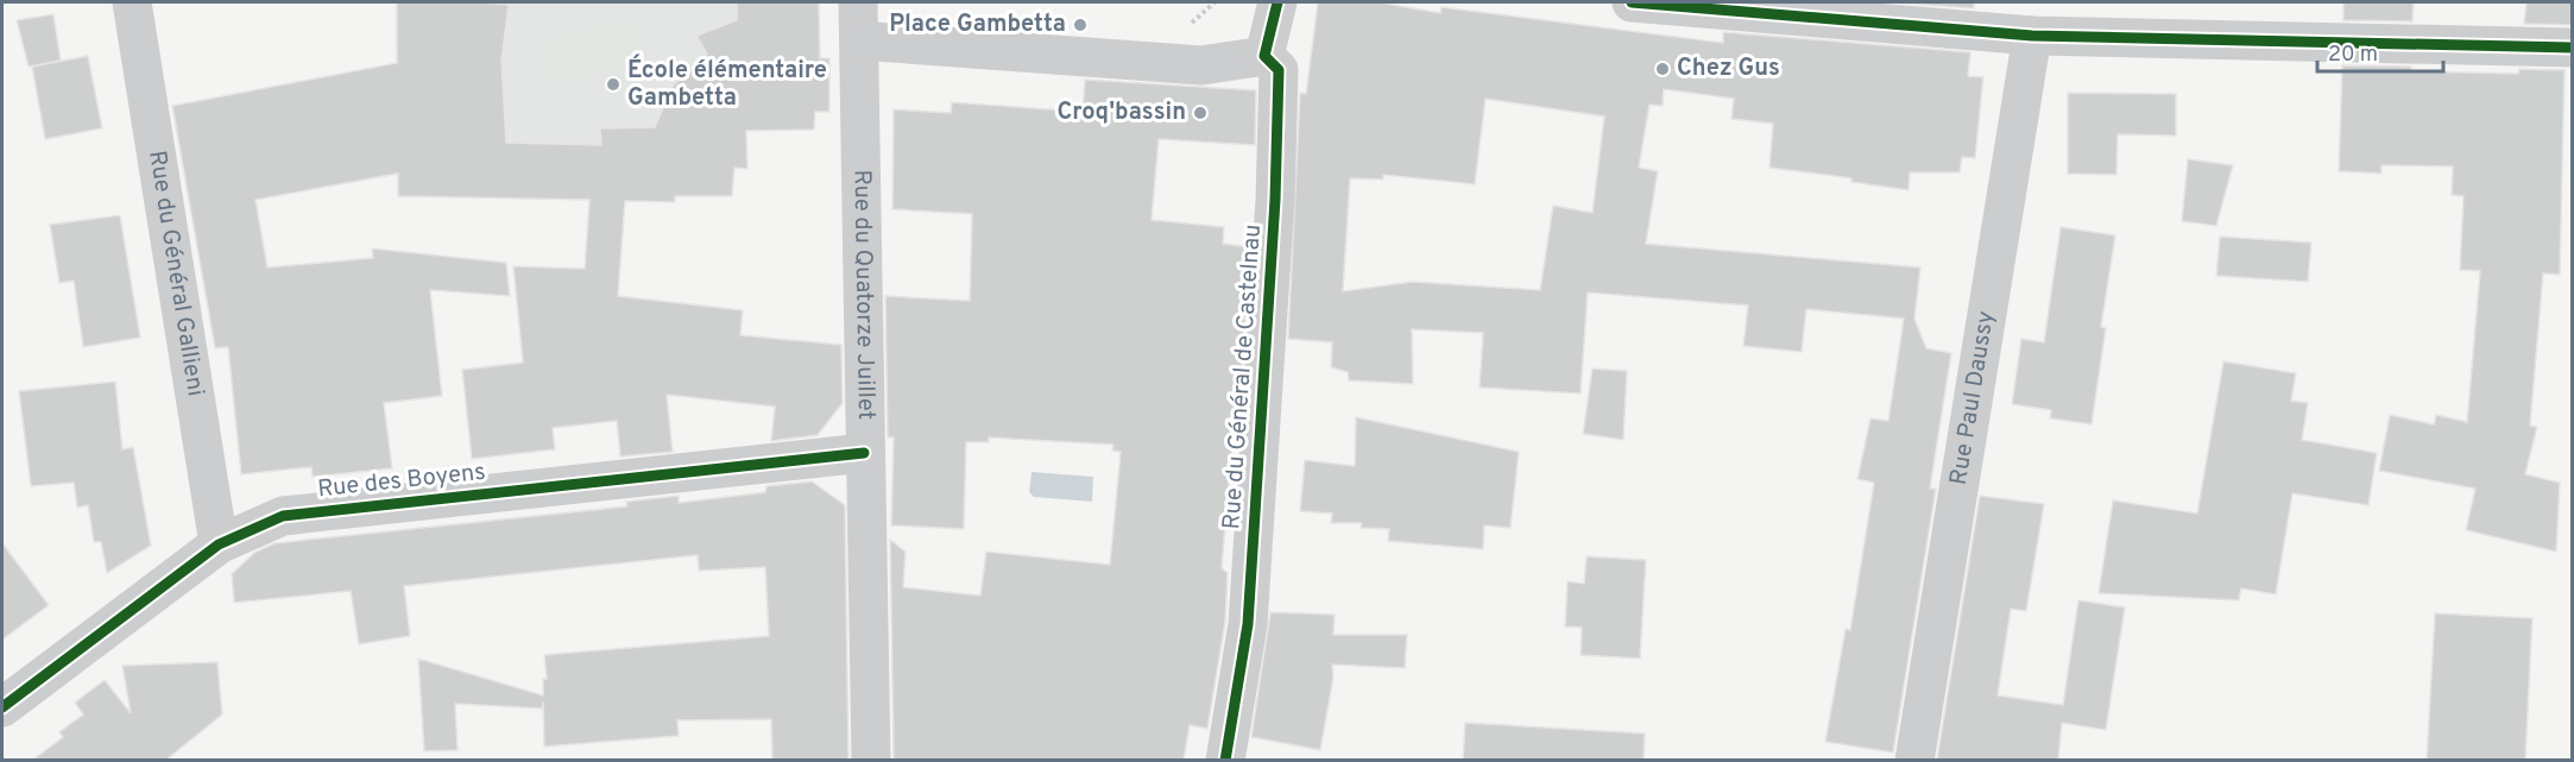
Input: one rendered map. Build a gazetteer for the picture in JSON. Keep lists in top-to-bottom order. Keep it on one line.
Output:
{"streets":{"street":["Rue du Général Gallieni","Rue du Quatorze Juillet","Rue du Général de Castelnau","Rue Paul Daussy","Rue des Boyens"]},"crossings":[["Rue du Général Gallieni","Rue des Boyens"],["Rue du Quatorze Juillet","Rue des Boyens"]],"places":["Place Gambetta","Chez Gus","École élémentaire Gambetta","Croq'bassin"],"scale_bar":"20 m"}
